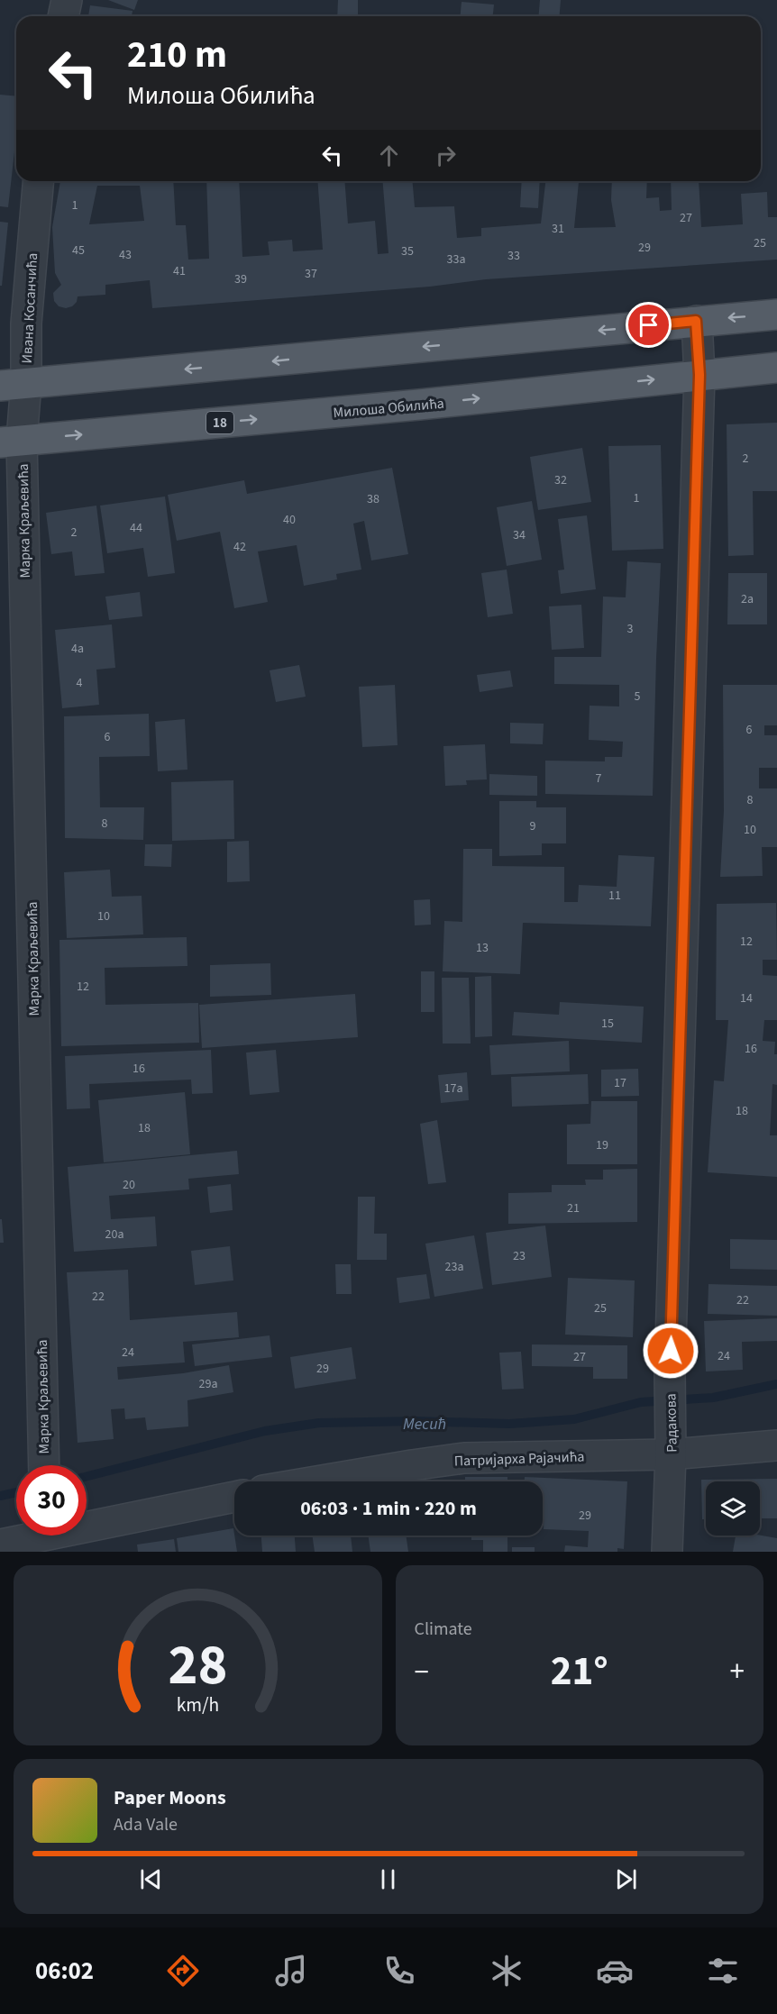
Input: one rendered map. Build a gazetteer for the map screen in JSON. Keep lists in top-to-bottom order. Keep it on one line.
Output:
{"streets":{"main road":["Милоша Обилића","18"],"street":["Ивана Косанчића","Марка Краљевића","Радакова","Патријарха Рајачића"]},"crossings":[["Ивана Косанчића","Милоша Обилића"],["Ивана Косанчића","Марка Краљевића"],["Милоша Обилића","Марка Краљевића"],["Милоша Обилића","Радакова"],["Радакова","Патријарха Рајачића"]],"water":["Месић"],"house_numbers":["1","27","31","25","29","45","35","43","33","33a","41","37","39","2","32","1","38","40","44","2","34","42","2a","3","4a","4","5","6","6","7","8","8","9","10","11","10","12","13","12","14","15","16","16","17","17a","18","18","19","20","21","20a","23","23a","22","22","25","24","24","27","29","29a","29"],"page":{"turn":["210 m","Милоша Обилића"],"limit":"30","trip":"06:03 · 1 min · 220 m","tile":"Climate","heat":["−","21°","+"],"song":["Paper Moons","Ada Vale"],"tabs":"06:02","gauge":["28","km/h"]}}
